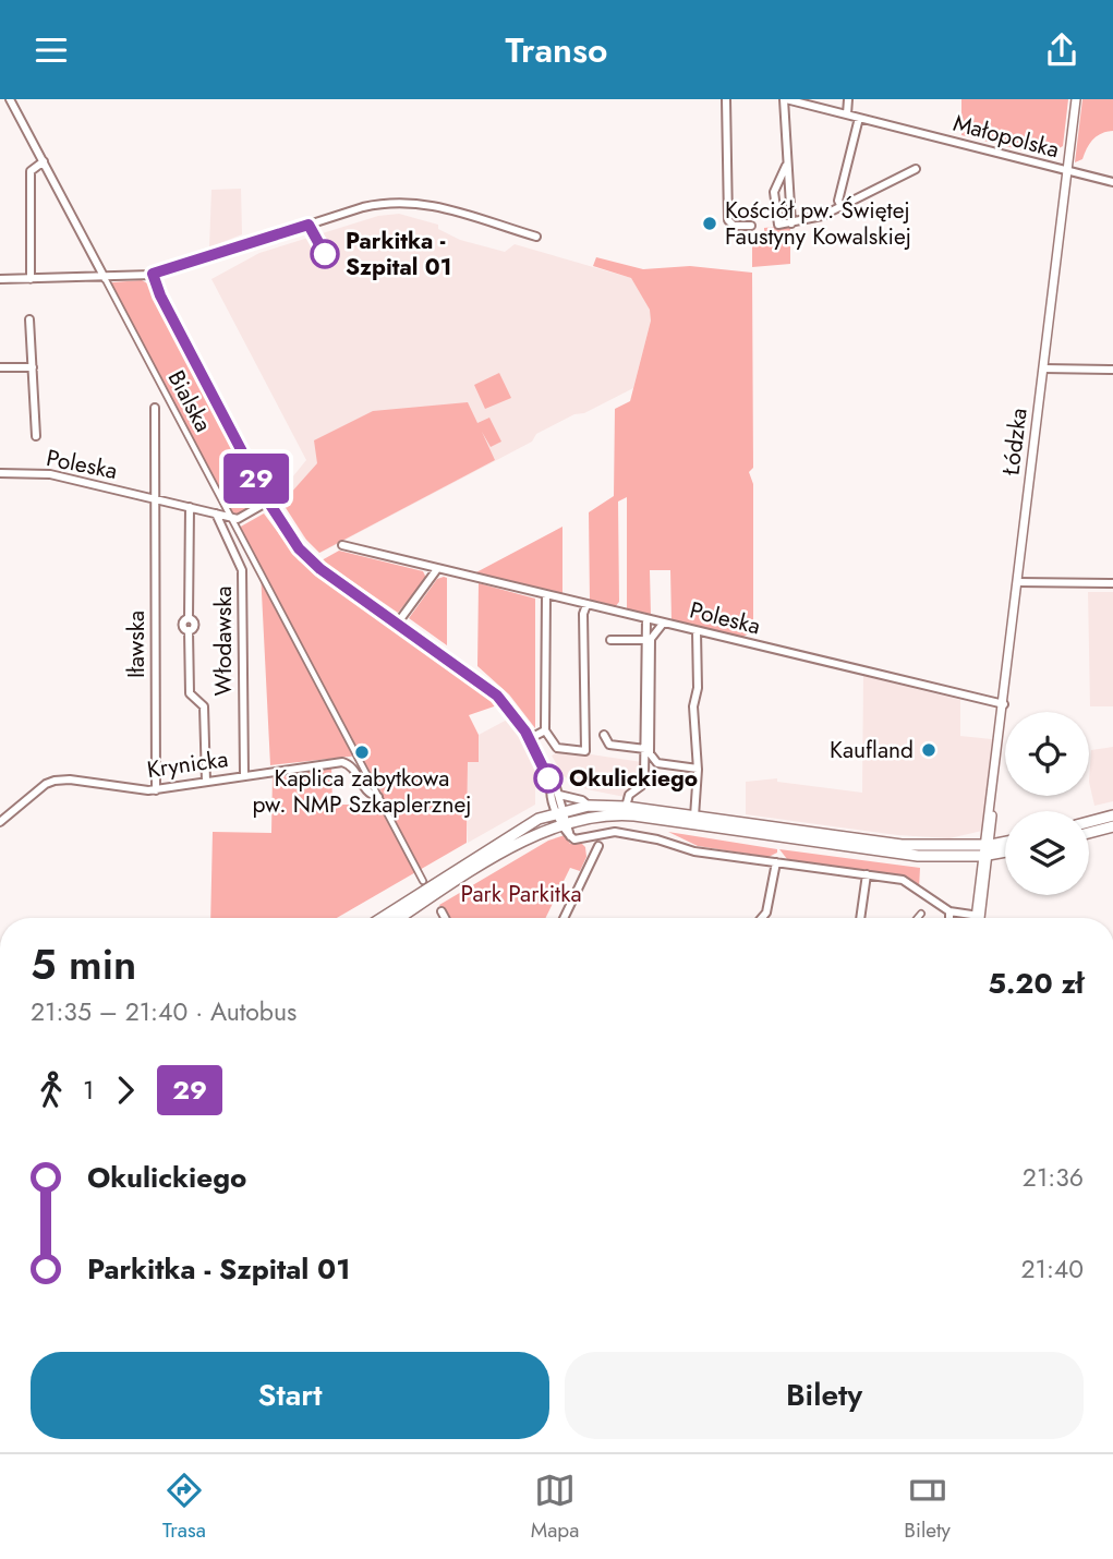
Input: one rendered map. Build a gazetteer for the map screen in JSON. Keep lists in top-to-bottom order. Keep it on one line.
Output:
{"streets":{"street":["Małopolska","Bialska","Łódzka","Poleska","Włodawska","Iławska","Krynicka"]},"crossings":[["Małopolska","Łódzka"],["Bialska","Poleska"],["Bialska","Krynicka"],["Łódzka","Poleska"],["Poleska","Włodawska"],["Poleska","Iławska"],["Włodawska","Krynicka"],["Iławska","Krynicka"]],"parks":["Park Parkitka"],"places":["Kościół pw. Świętej Faustyny Kowalskiej","Parkitka - Szpital 01","Kaufland","Kaplica zabytkowa pw. NMP Szkaplerznej","Okulickiego"],"lines":["bus line 29"],"page":{"header":"Transo","on_map":"29","heading":["5 min","21:35 – 21:40 · Autobus","5.20 zł"],"legs":["1","29"],"list":[{"name":"Okulickiego","value":"21:36"},{"name":"Parkitka - Szpital 01","value":"21:40"}],"buttons":["Start","Bilety"],"tabs":["Trasa","Mapa","Bilety"]}}
